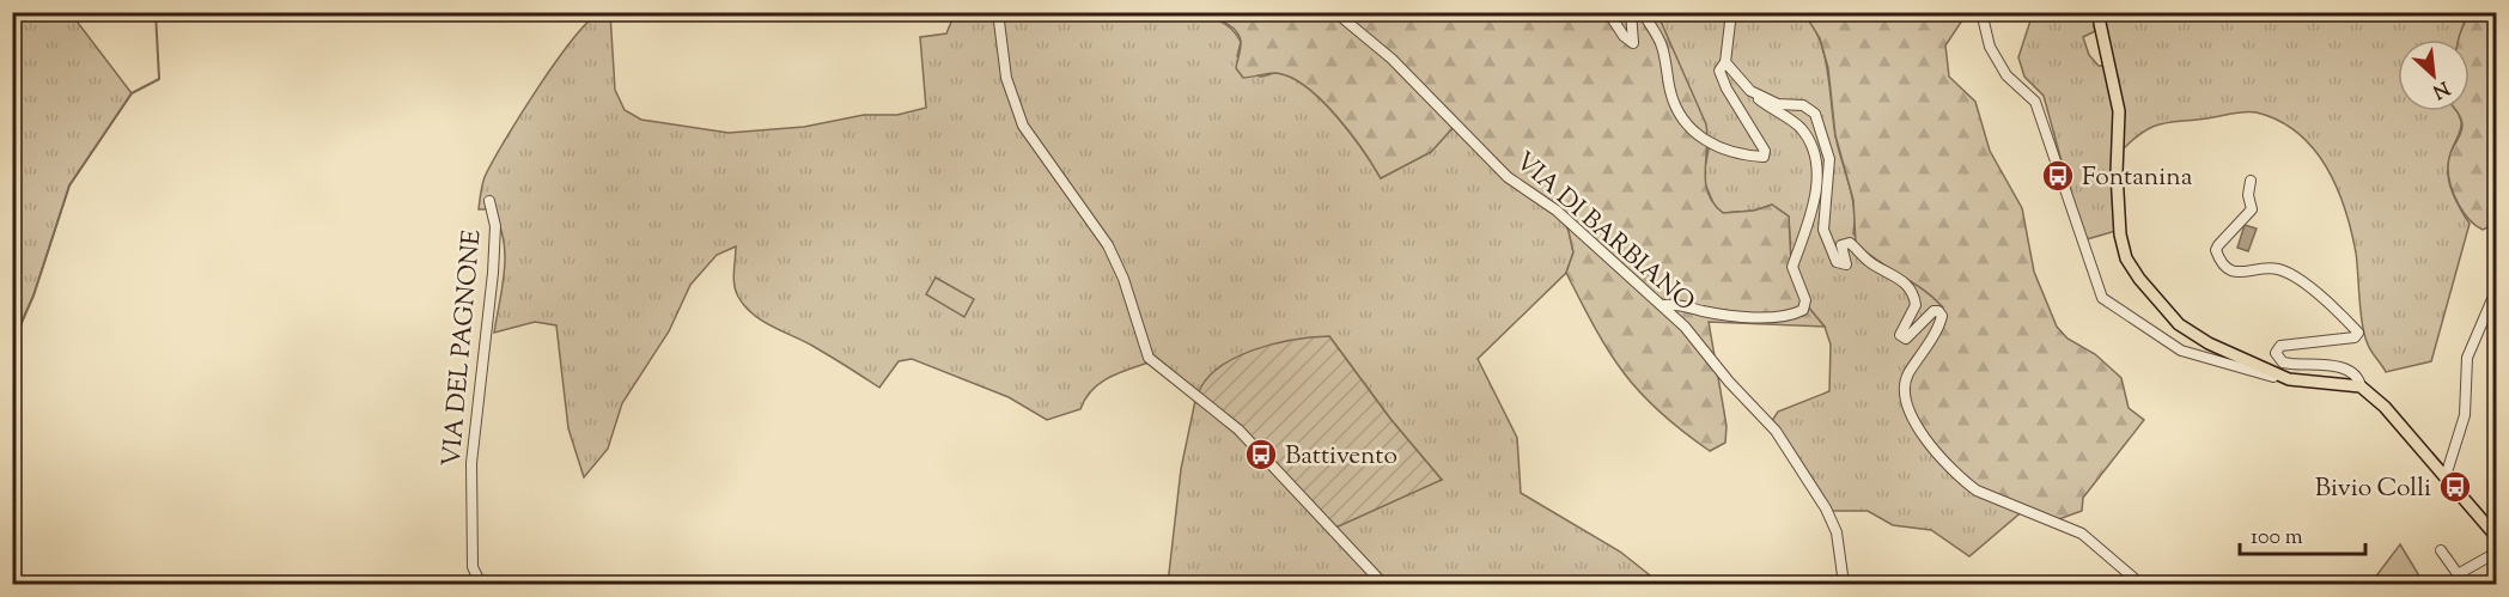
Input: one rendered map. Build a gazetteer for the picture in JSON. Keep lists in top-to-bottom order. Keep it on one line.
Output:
{"streets":{"street":["VIA DI BARBIANO","VIA DEL PAGNONE"]},"places":{"bus stop":["Fontanina","Battivento","Bivio Colli"]},"scale_bar":"100 m","north":"bottom right"}
